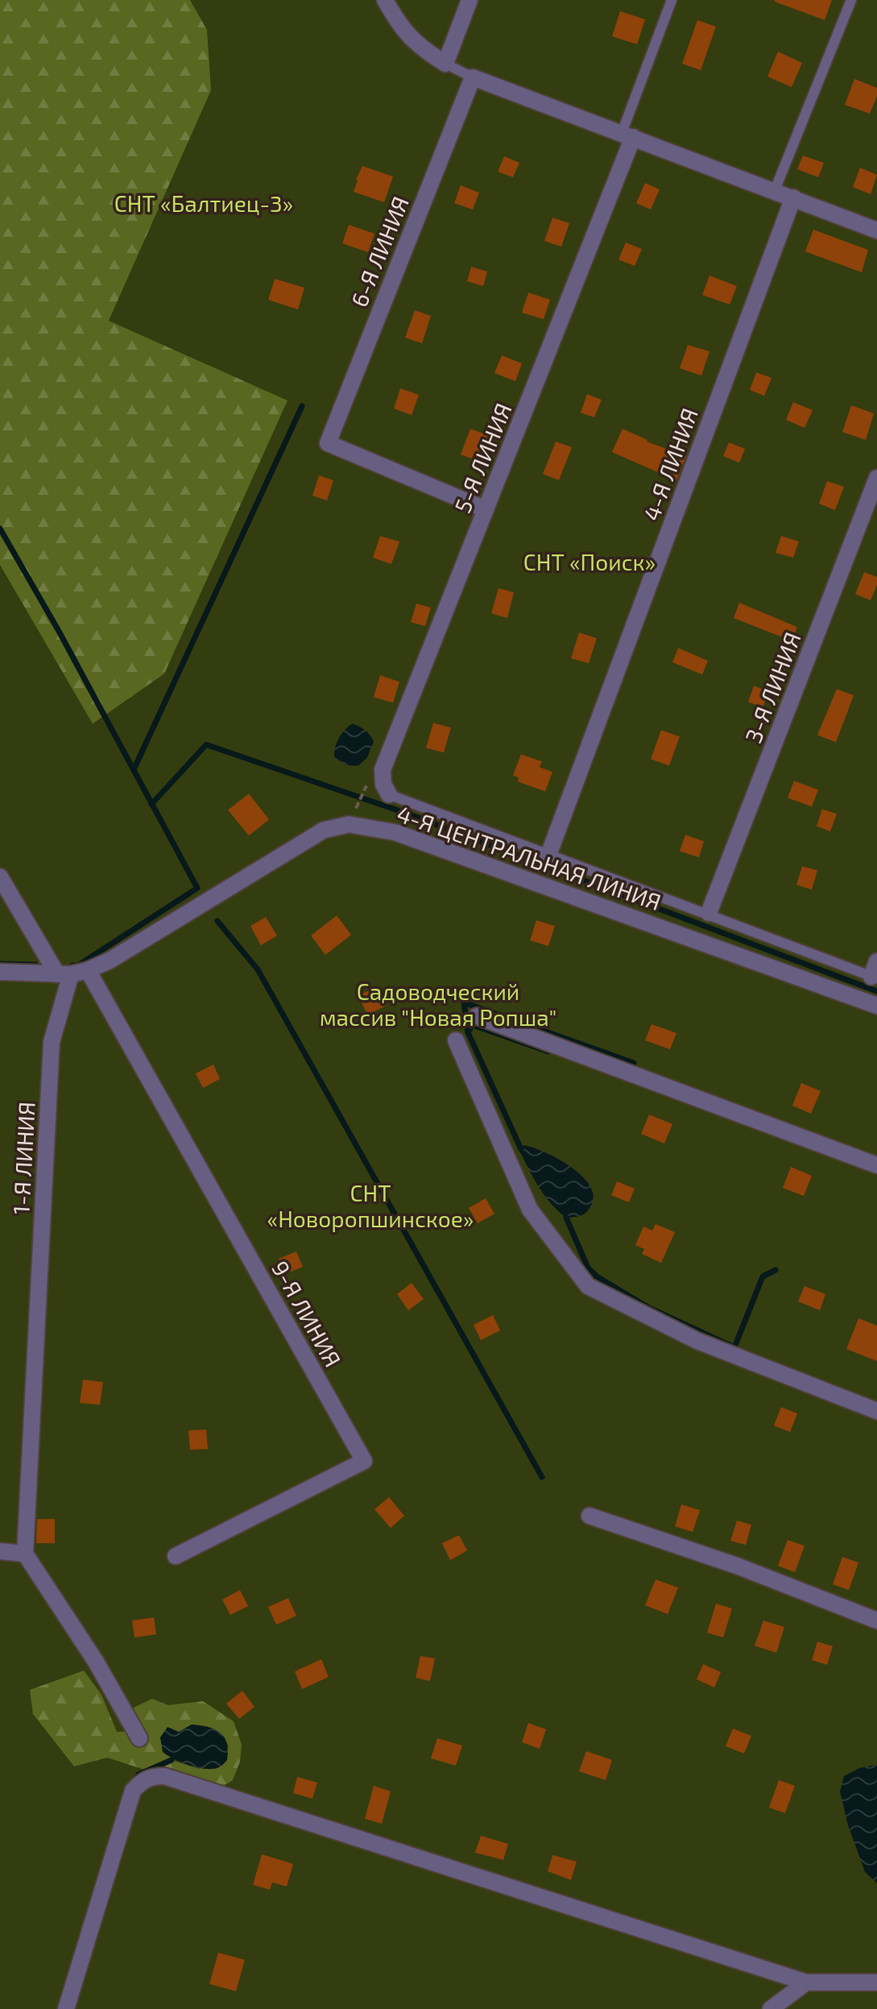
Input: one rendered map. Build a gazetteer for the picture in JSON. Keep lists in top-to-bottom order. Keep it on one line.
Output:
{"streets":{"street":["6-Я ЛИНИЯ","5-Я ЛИНИЯ","4-Я ЛИНИЯ","3-Я ЛИНИЯ","4-Я ЦЕНТРАЛЬНАЯ ЛИНИЯ","1-Я ЛИНИЯ","9-Я ЛИНИЯ"]},"crossings":[["6-Я ЛИНИЯ","5-Я ЛИНИЯ"],["4-Я ЦЕНТРАЛЬНАЯ ЛИНИЯ","1-Я ЛИНИЯ"],["4-Я ЦЕНТРАЛЬНАЯ ЛИНИЯ","9-Я ЛИНИЯ"],["1-Я ЛИНИЯ","9-Я ЛИНИЯ"]],"parks":["СНТ «Балтиец-3»","СНТ «Поиск»","Садоводческий массив \"Новая Ропша\"","СНТ «Новоропшинское»"]}
